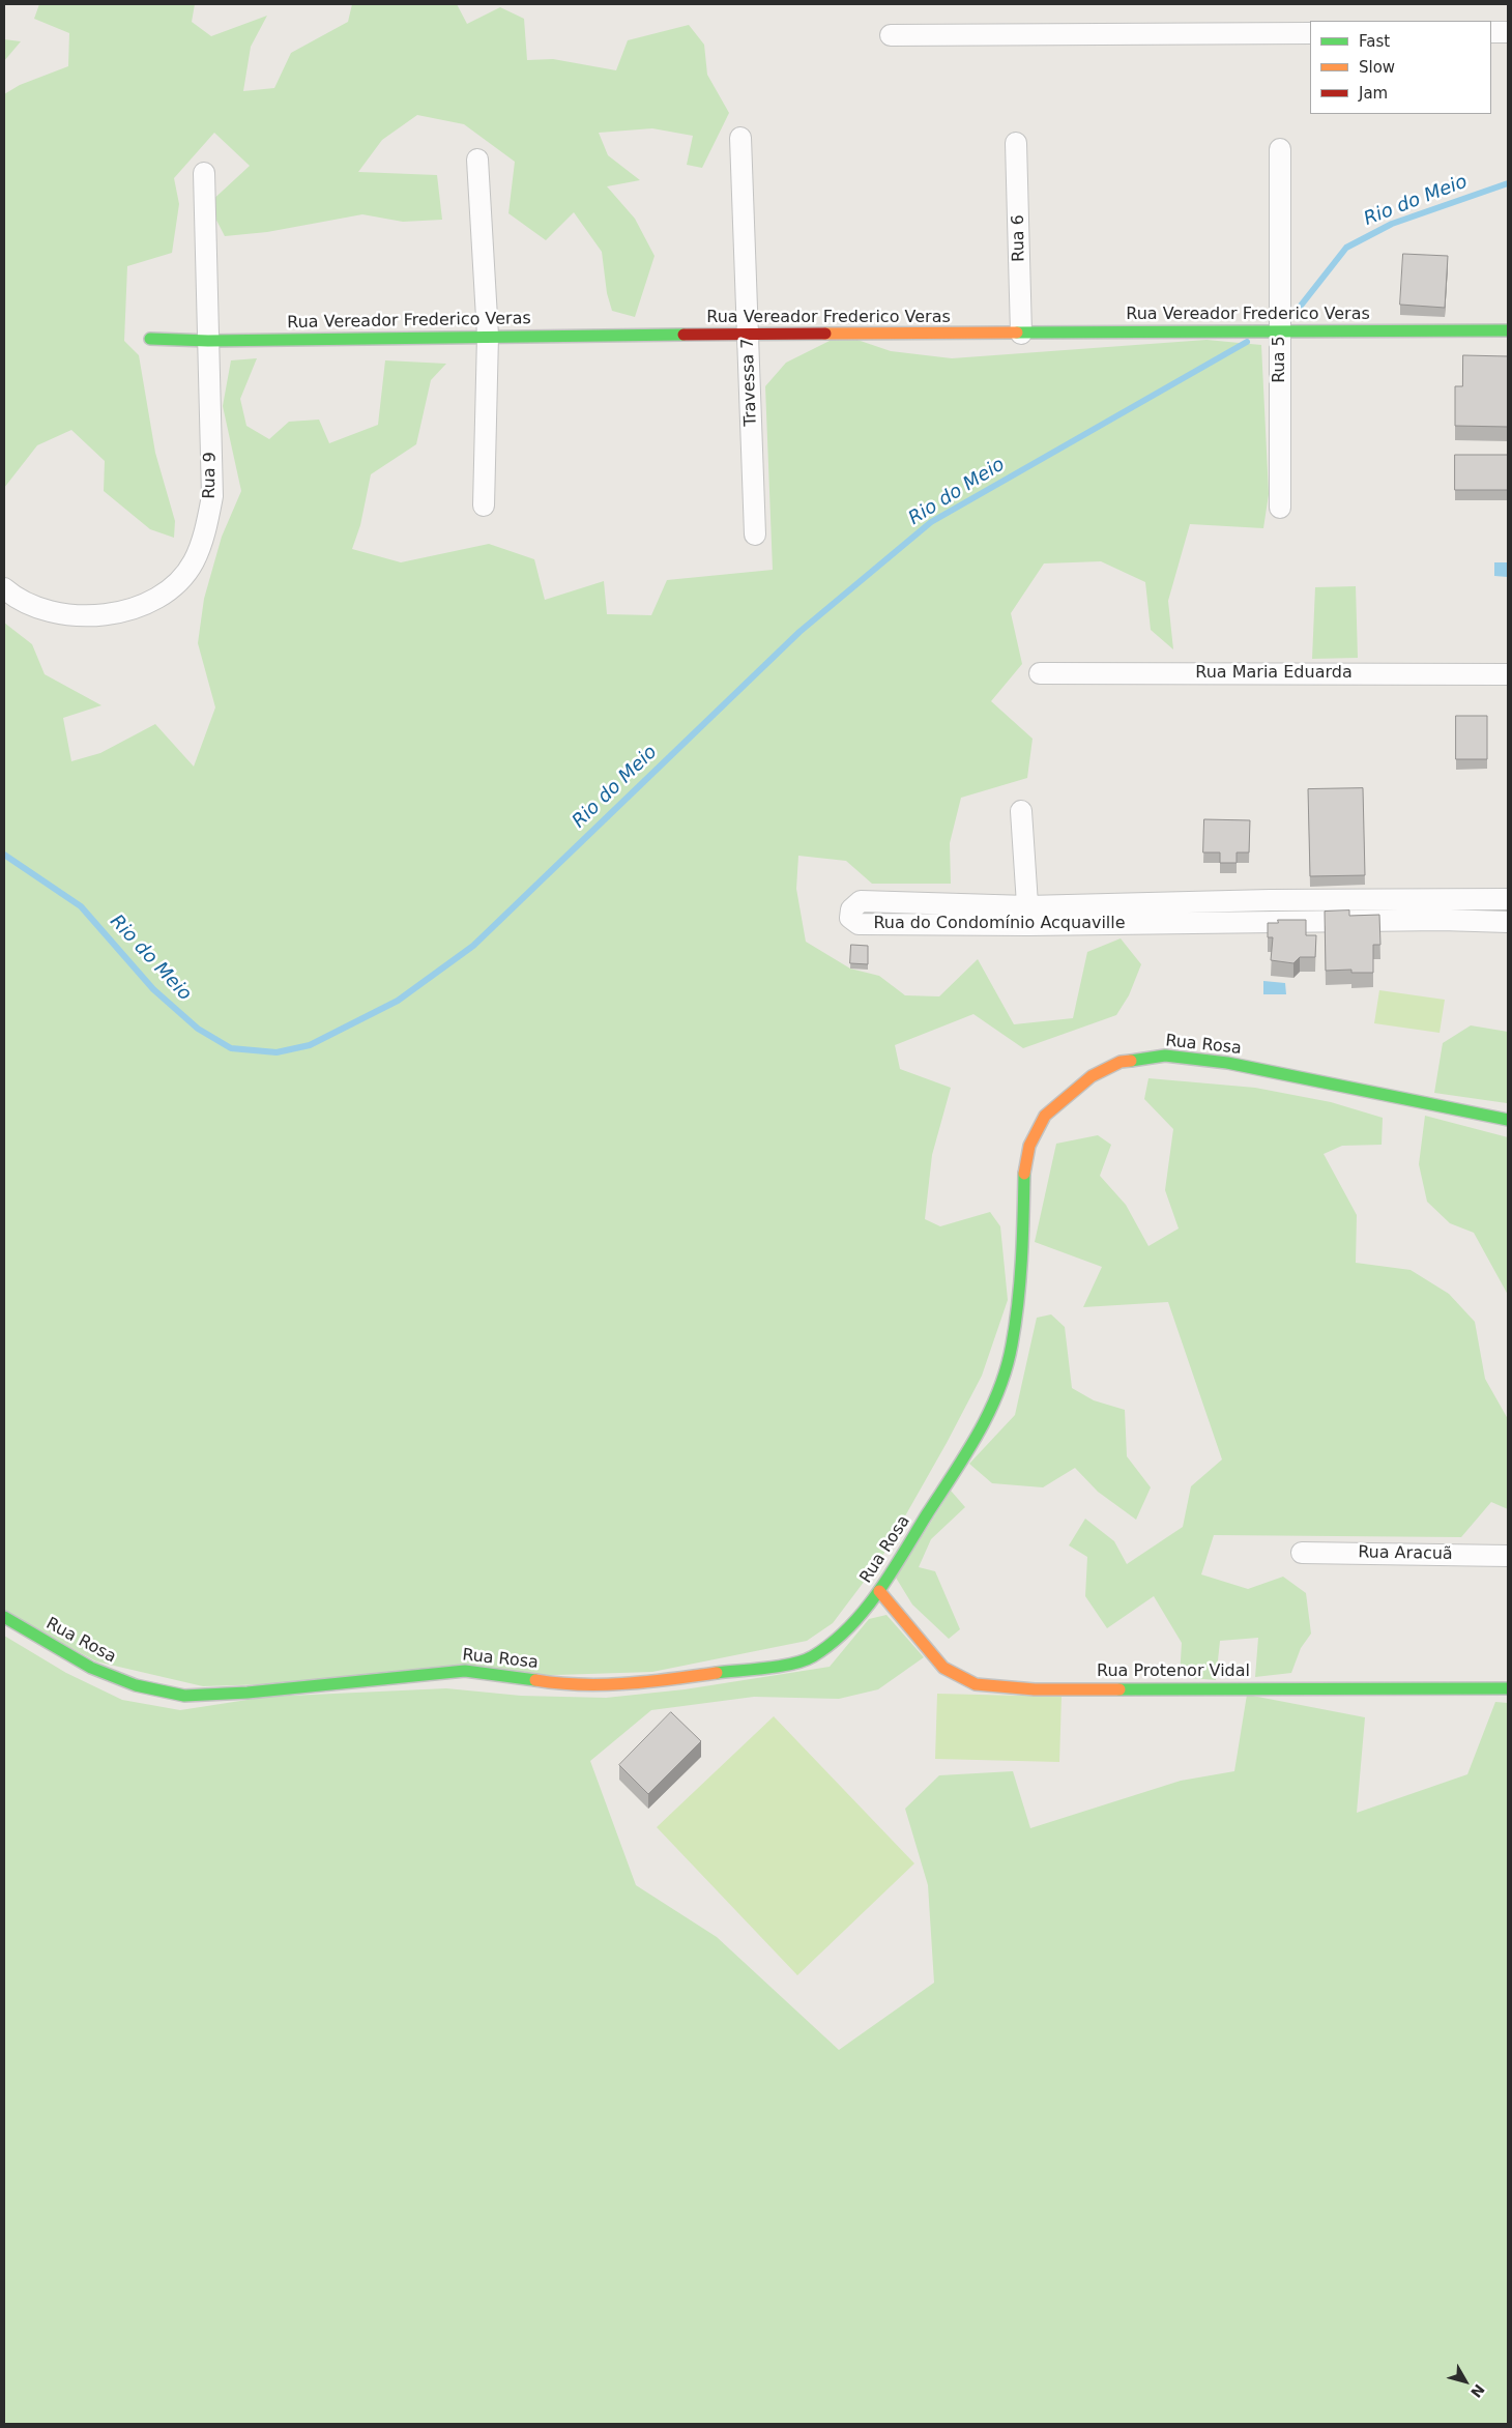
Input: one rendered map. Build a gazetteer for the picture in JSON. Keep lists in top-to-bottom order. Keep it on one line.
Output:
{"streets":{"street":["Rua 6","Rua Vereador Frederico Veras","Rua 5","Travessa 7","Rua 9","Rua Maria Eduarda","Rua do Condomínio Acquaville","Rua Rosa","Rua Aracuã","Rua Protenor Vidal"]},"crossings":[["Rua 6","Rua Vereador Frederico Veras"],["Rua Vereador Frederico Veras","Rua 5"],["Rua Vereador Frederico Veras","Travessa 7"],["Rua Vereador Frederico Veras","Rua 9"],["Rua Rosa","Rua Protenor Vidal"]],"water":["Rio do Meio"],"legend":["Fast","Slow","Jam"],"north":"bottom right"}
